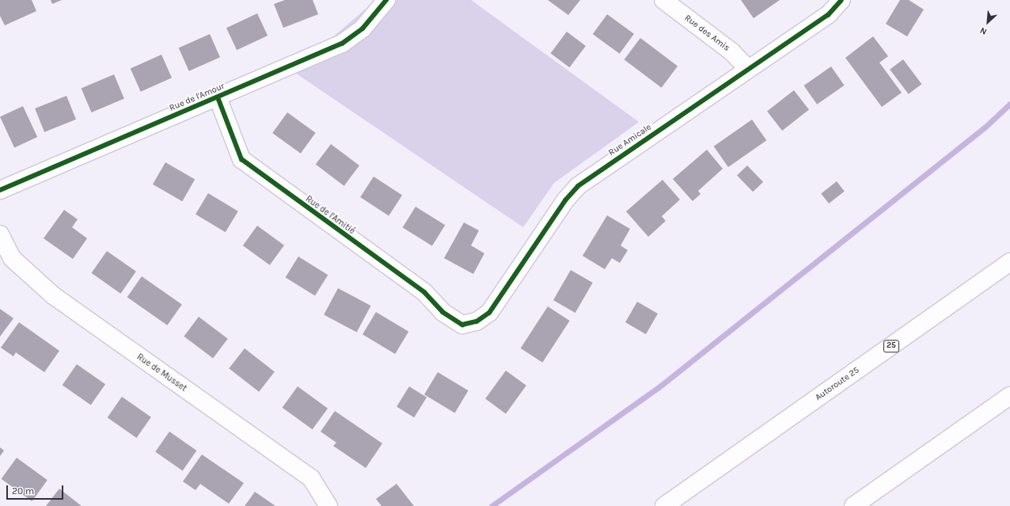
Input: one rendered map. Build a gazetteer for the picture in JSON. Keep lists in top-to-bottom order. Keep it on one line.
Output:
{"streets":{"main road":["Rue des Amis","Rue de l'Amour","Rue Amicale","Rue de l'Amitié","25","Rue de Musset","Autoroute 25"]},"crossings":[["Rue des Amis","Rue Amicale"],["Rue de l'Amour","Rue de l'Amitié"],["Rue Amicale","Rue de l'Amitié"]],"scale_bar":"20 m","north":"bottom left"}
